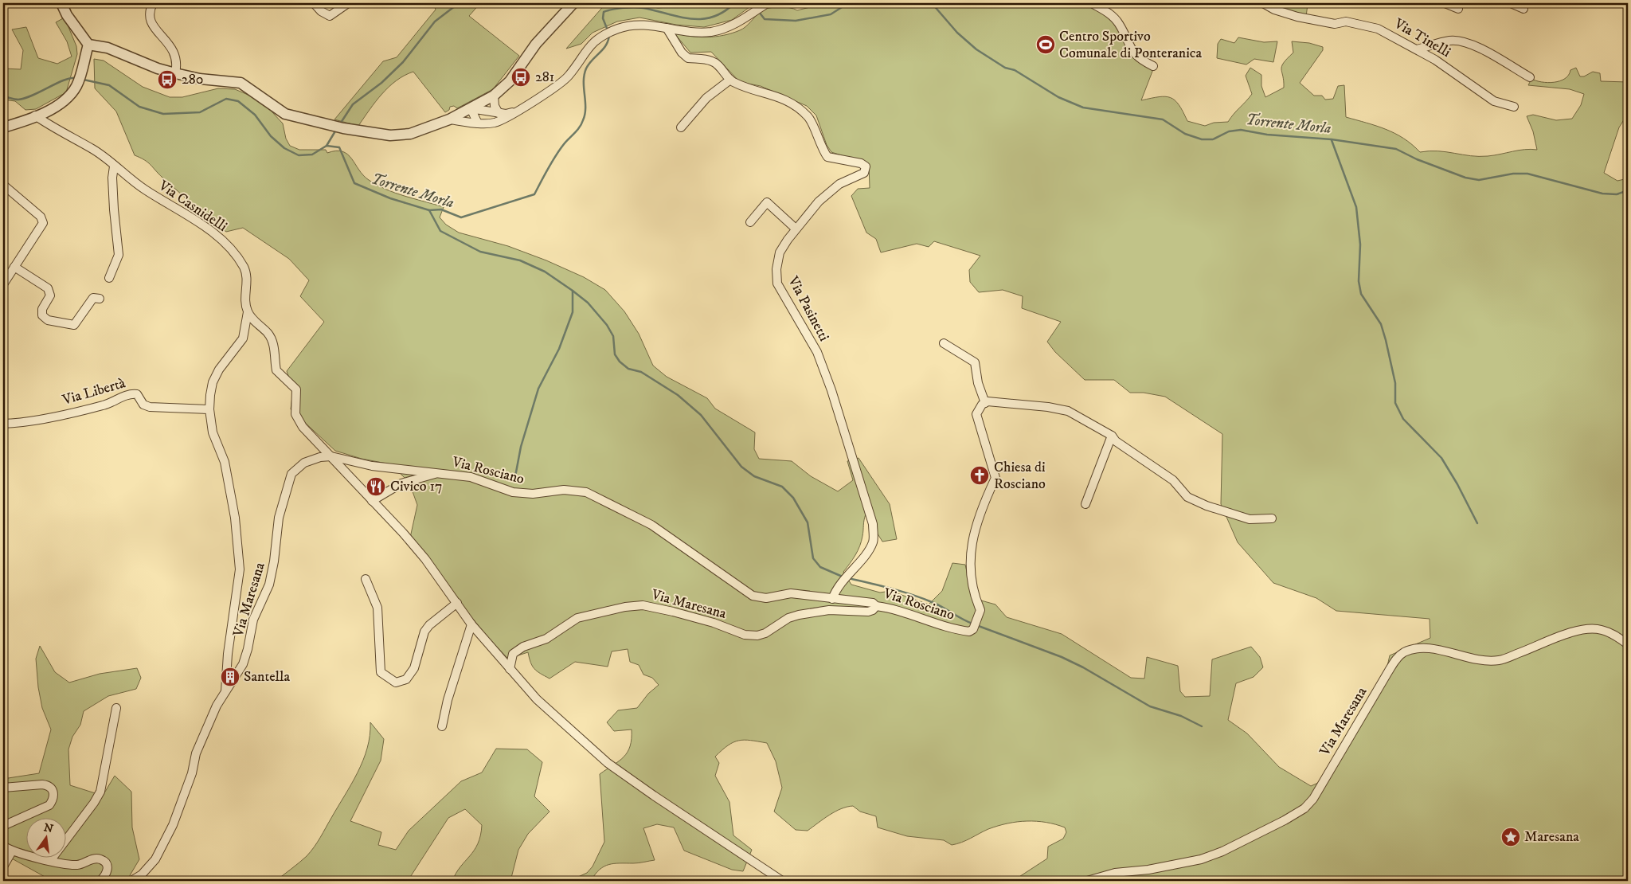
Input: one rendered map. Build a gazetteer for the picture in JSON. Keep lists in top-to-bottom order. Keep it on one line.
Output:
{"streets":{"street":["Via Tinelli","Via Casnidelli","Via Pasinetti","Via Libertà","Via Rosciano","Via Maresana"]},"crossings":[["Via Casnidelli","Via Libertà"],["Via Casnidelli","Via Maresana"],["Via Pasinetti","Via Rosciano"],["Via Rosciano","Via Maresana"]],"water":["Torrente Morla"],"places":{"sports":["Centro Sportivo Comunale di Ponteranica"],"bus stop":["281","280"],"church":["Chiesa di Rosciano"],"restaurant":["Civico 17"],"building":["Santella"],"place":["Maresana"]},"north":"top"}
